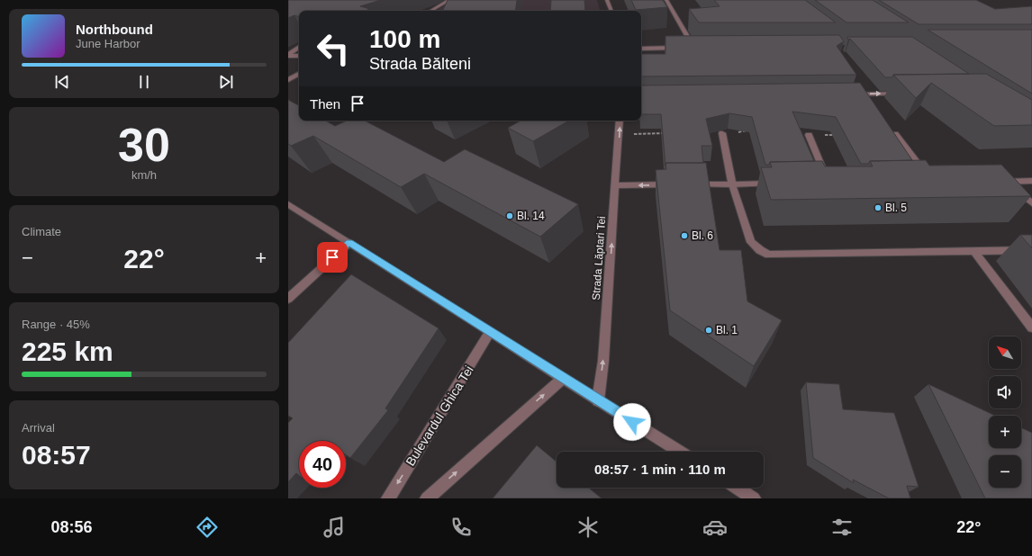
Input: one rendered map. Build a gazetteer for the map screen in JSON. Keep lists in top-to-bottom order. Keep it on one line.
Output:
{"streets":{"street":["Strada Lăptari Tei","Bulevardul Ghica Tei"]},"one_way":["Strada Lăptari Tei"],"places":["Bl. 5","Bl. 14","Bl. 6","Bl. 1"],"north":"top left","page":{"turn":["100 m","Strada Bălteni"],"song":["Northbound","June Harbor"],"then":"Then","tile":[["30","km/h"],"Climate",["Range · 45%","225 km"],["Arrival","08:57"]],"heat":["−","22°","+"],"map_buttons":["+","−"],"limit":"40","trip":"08:57 · 1 min · 110 m","tabs":["08:56","22°"]}}
